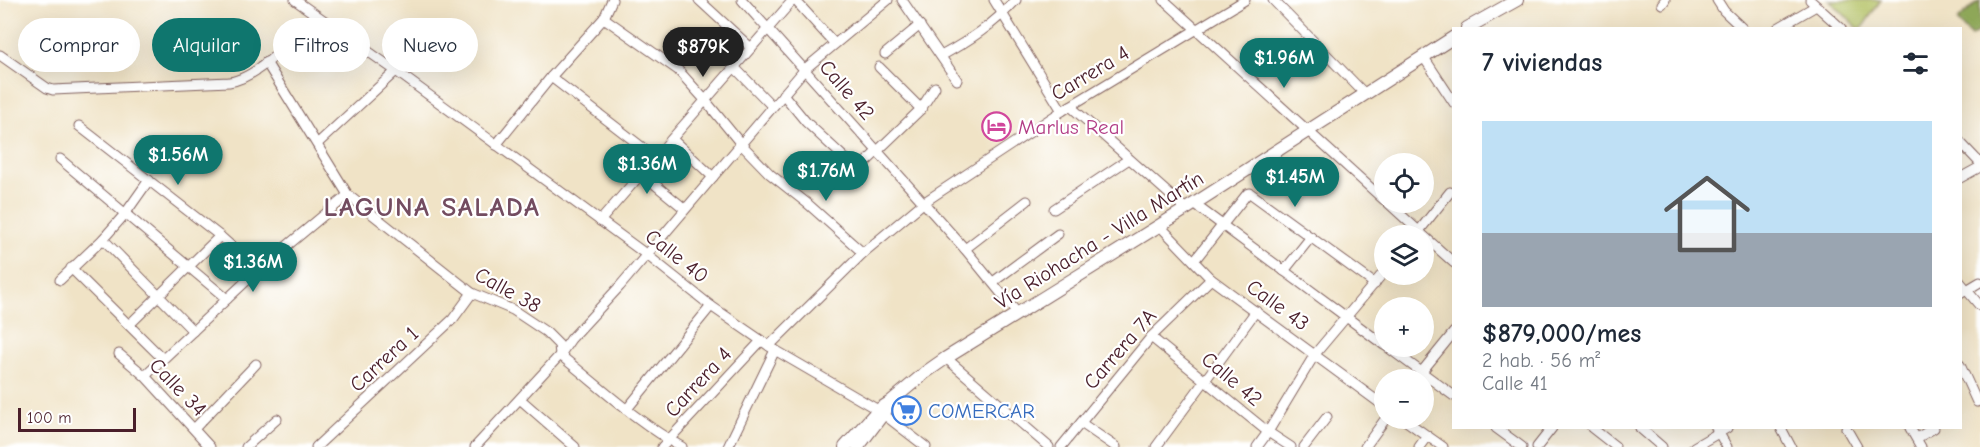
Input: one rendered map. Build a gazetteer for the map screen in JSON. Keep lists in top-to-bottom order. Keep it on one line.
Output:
{"streets":{"main road":["Vía Riohacha - Villa Martín"],"street":["Carrera 4","Calle 42","Calle 40","Calle 38","Calle 43","Carrera 7A","Carrera 1","Calle 34"]},"crossings":[["Carrera 4","Calle 42"],["Carrera 4","Calle 40"],["Carrera 4","Calle 38"],["Carrera 4","Calle 43"],["Calle 42","Vía Riohacha - Villa Martín"],["Calle 42","Carrera 7A"],["Vía Riohacha - Villa Martín","Calle 40"],["Vía Riohacha - Villa Martín","Calle 43"],["Calle 38","Carrera 1"],["Calle 43","Carrera 7A"]],"districts":["LAGUNA SALADA"],"places":{"hotel":["Marlus Real"],"supermarket":["COMERCAR"]},"scale_bar":"100 m","page":{"chip":["Comprar","Alquilar","Filtros","Nuevo"],"price":["$879K","$1.96M","$1.56M","$1.36M","$1.76M","$1.45M","$1.36M"],"heading":"7 viviendas","list":[{"name":"$879,000/mes","note":"2 hab. · 56 m² · Calle 41"}],"map_buttons":["+","−"],"scale":"100 m"}}
